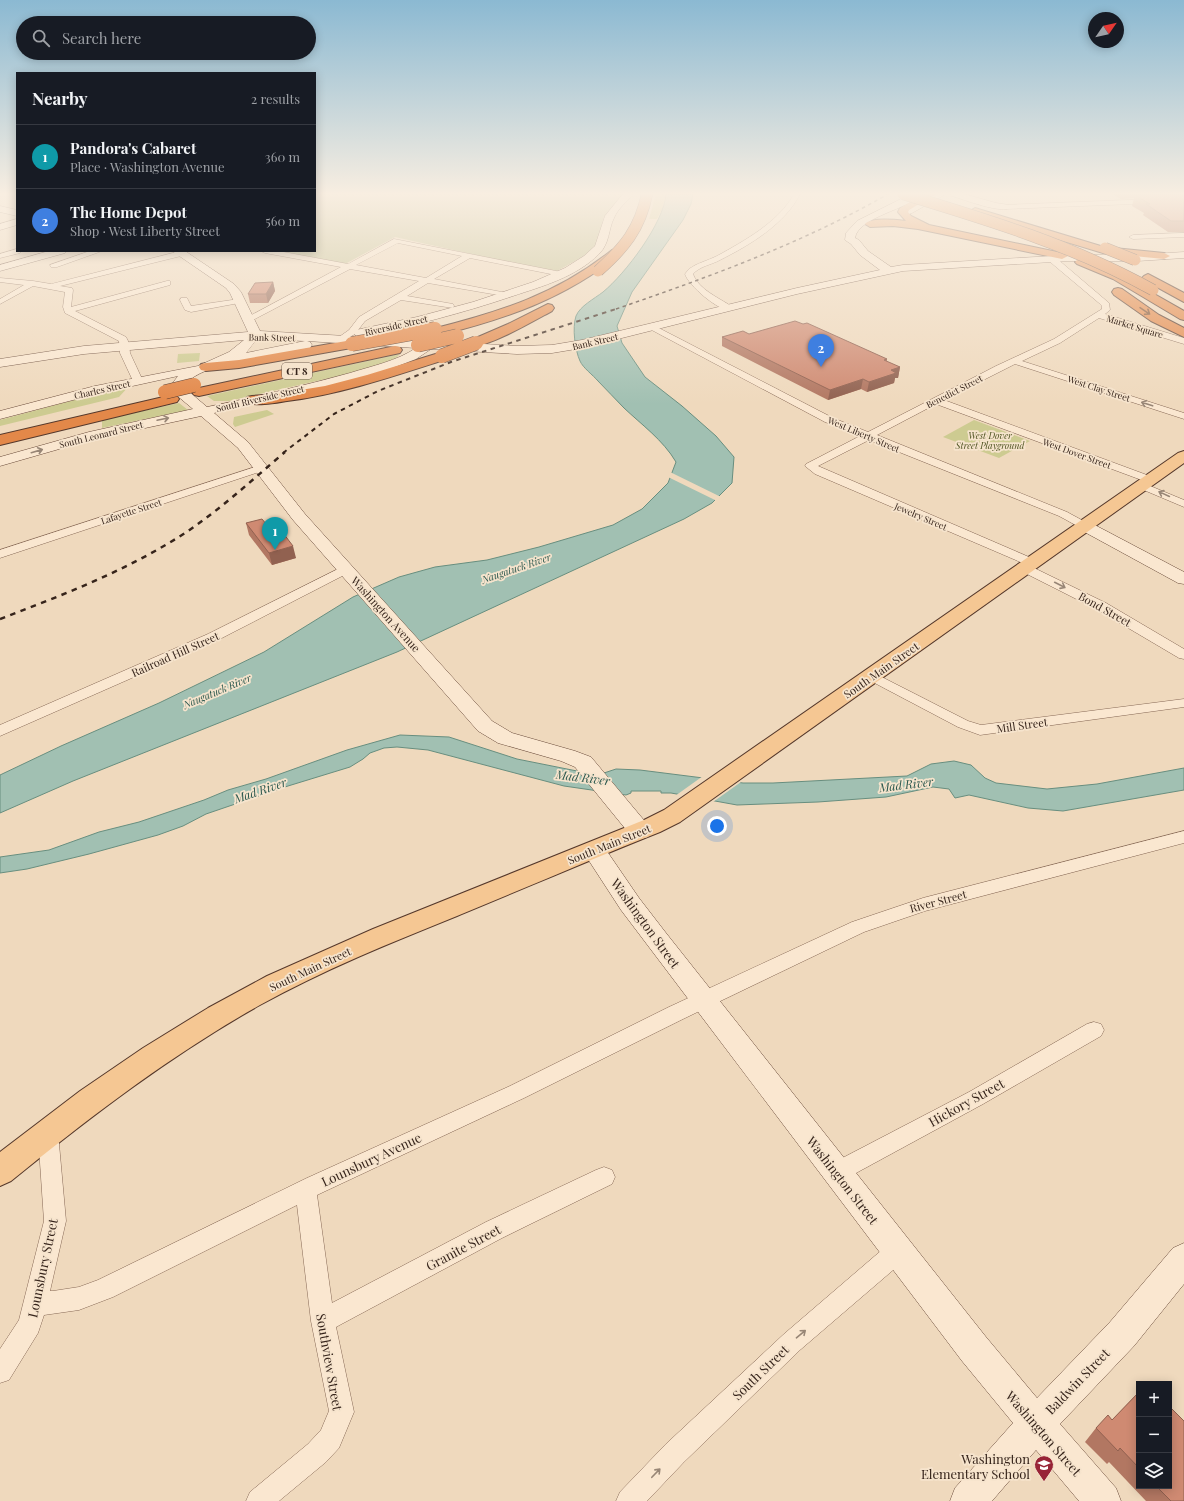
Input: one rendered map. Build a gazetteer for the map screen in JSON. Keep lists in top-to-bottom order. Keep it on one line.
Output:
{"streets":{"highway":["CT 8"],"main road":["Riverside Street","Bank Street","Charles Street","South Riverside Street","South Leonard Street","Washington Avenue","South Main Street","Washington Street","Baldwin Street"],"street":["Market Square","West Clay Street","Benedict Street","West Liberty Street","West Dover Street","Lafayette Street","Jewelry Street","Bond Street","Railroad Hill Street","Mill Street","River Street","Hickory Street","Lounsbury Avenue","Granite Street","Lounsbury Street","Southview Street","South Street"]},"crossings":[["Riverside Street","Bank Street"],["Riverside Street","CT 8"],["Riverside Street","South Riverside Street"],["Market Square","Benedict Street"],["Bank Street","CT 8"],["Bank Street","South Riverside Street"],["Bank Street","West Liberty Street"],["CT 8","South Riverside Street"],["West Clay Street","Benedict Street"],["Charles Street","Washington Avenue"],["Benedict Street","West Liberty Street"],["Benedict Street","West Dover Street"],["Benedict Street","Jewelry Street"],["South Riverside Street","South Leonard Street"],["South Riverside Street","Washington Avenue"],["South Leonard Street","Washington Avenue"],["West Liberty Street","South Main Street"],["West Dover Street","South Main Street"],["Lafayette Street","Washington Avenue"],["Jewelry Street","Bond Street"],["Jewelry Street","South Main Street"],["Bond Street","South Main Street"],["Washington Avenue","Railroad Hill Street"],["Washington Avenue","South Main Street"],["South Main Street","Mill Street"],["South Main Street","Washington Street"],["South Main Street","Lounsbury Street"],["River Street","Washington Street"],["River Street","Lounsbury Avenue"],["Washington Street","Hickory Street"],["Washington Street","Lounsbury Avenue"],["Washington Street","South Street"],["Washington Street","Baldwin Street"],["Lounsbury Avenue","Lounsbury Street"],["Lounsbury Avenue","Southview Street"],["Granite Street","Southview Street"]],"one_way":["West Clay Street","South Leonard Street","Bond Street","South Street"],"water":["Naugatuck River","Mad River"],"parks":["West Dover Street Playground"],"places":{"school or university":["Washington Elementary School"]},"north":"top right","page":{"search":"Search here","heading":["Nearby","2 results"],"list":[{"mark":"1","name":"Pandora's Cabaret","note":"Place · Washington Avenue","value":"360 m"},{"mark":"2","name":"The Home Depot","note":"Shop · West Liberty Street","value":"560 m"}],"pins":["2","1"],"map_buttons":["+","−"]}}
